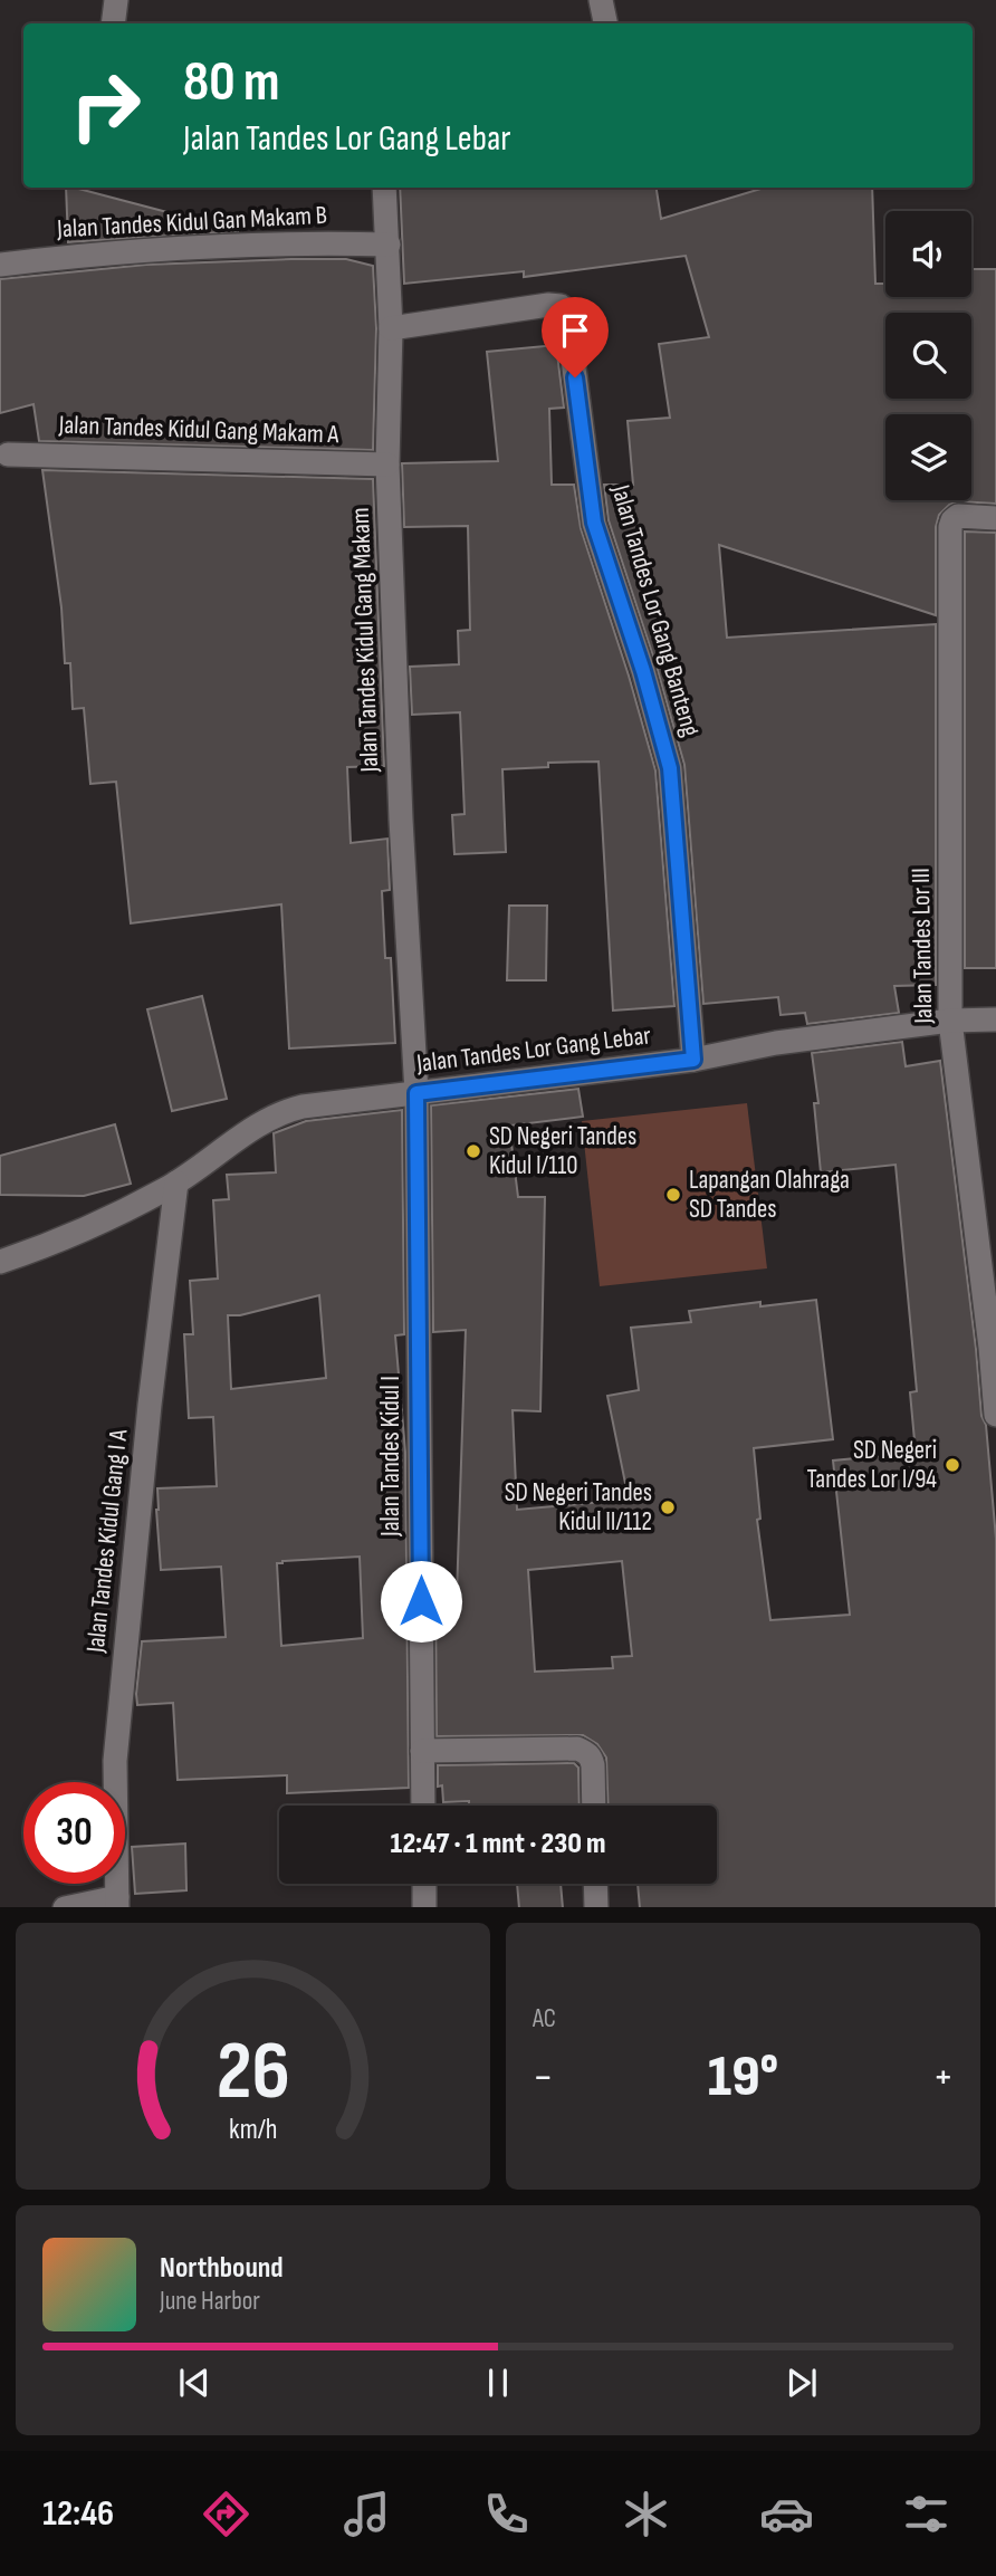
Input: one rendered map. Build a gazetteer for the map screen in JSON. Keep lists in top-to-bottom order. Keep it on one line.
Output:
{"streets":{"street":["Jalan Tandes Kidul Gan Makam B","Jalan Tandes Kidul Gang Makam A","Jalan Tandes Lor Gang Banteng","Jalan Tandes Kidul Gang Makam","Jalan Tandes Lor III","Jalan Tandes Lor Gang Lebar","Jalan Tandes Kidul I","Jalan Tandes Kidul Gang I A"]},"crossings":[["Jalan Tandes Kidul Gan Makam B","Jalan Tandes Kidul Gang Makam"],["Jalan Tandes Kidul Gang Makam A","Jalan Tandes Kidul Gang Makam"],["Jalan Tandes Lor Gang Banteng","Jalan Tandes Kidul Gang Makam"],["Jalan Tandes Lor Gang Banteng","Jalan Tandes Lor Gang Lebar"],["Jalan Tandes Kidul Gang Makam","Jalan Tandes Lor Gang Lebar"],["Jalan Tandes Kidul Gang Makam","Jalan Tandes Kidul I"],["Jalan Tandes Lor III","Jalan Tandes Lor Gang Lebar"],["Jalan Tandes Lor Gang Lebar","Jalan Tandes Kidul I"],["Jalan Tandes Lor Gang Lebar","Jalan Tandes Kidul Gang I A"]],"places":["SD Negeri Tandes Kidul I/110","Lapangan Olahraga SD Tandes","SD Negeri Tandes Lor I/94","SD Negeri Tandes Kidul II/112"],"page":{"turn":["80 m","Jalan Tandes Lor Gang Lebar"],"limit":"30","trip":"12:47 · 1 mnt · 230 m","tile":"AC","heat":["−","19°","+"],"song":["Northbound","June Harbor"],"tabs":"12:46","gauge":["26","km/h"]}}
